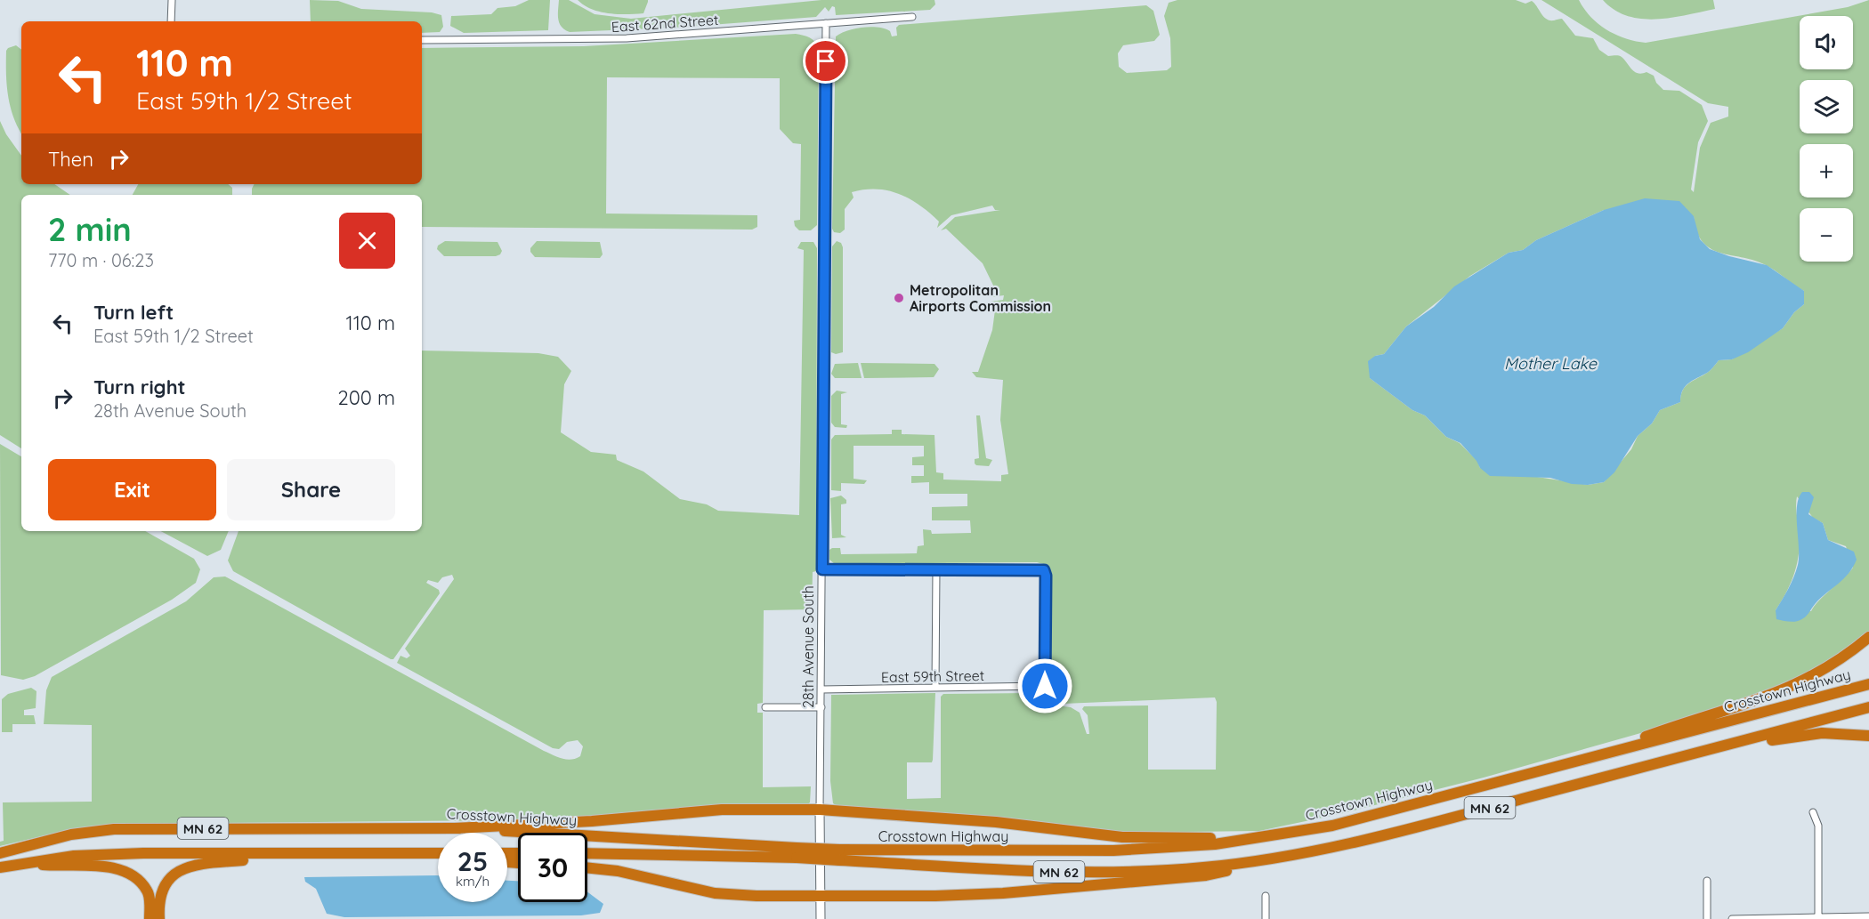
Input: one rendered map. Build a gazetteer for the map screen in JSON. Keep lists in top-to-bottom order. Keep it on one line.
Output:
{"streets":{"highway":["Crosstown Highway","MN 62"],"street":["East 62nd Street","28th Avenue South","East 59th Street"]},"crossings":[["East 62nd Street","28th Avenue South"],["28th Avenue South","East 59th Street"]],"water":["Mother Lake"],"places":["Metropolitan Airports Commission"],"page":{"map_buttons":["+","−"],"turn":["110 m","East 59th 1/2 Street"],"then":"Then","heading":["2 min","770 m · 06:23"],"list":[{"name":"Turn left","note":"East 59th 1/2 Street","value":"110 m"},{"name":"Turn right","note":"28th Avenue South","value":"200 m"}],"buttons":["Exit","Share"],"speed":"25 km/h","limit":"30"}}
